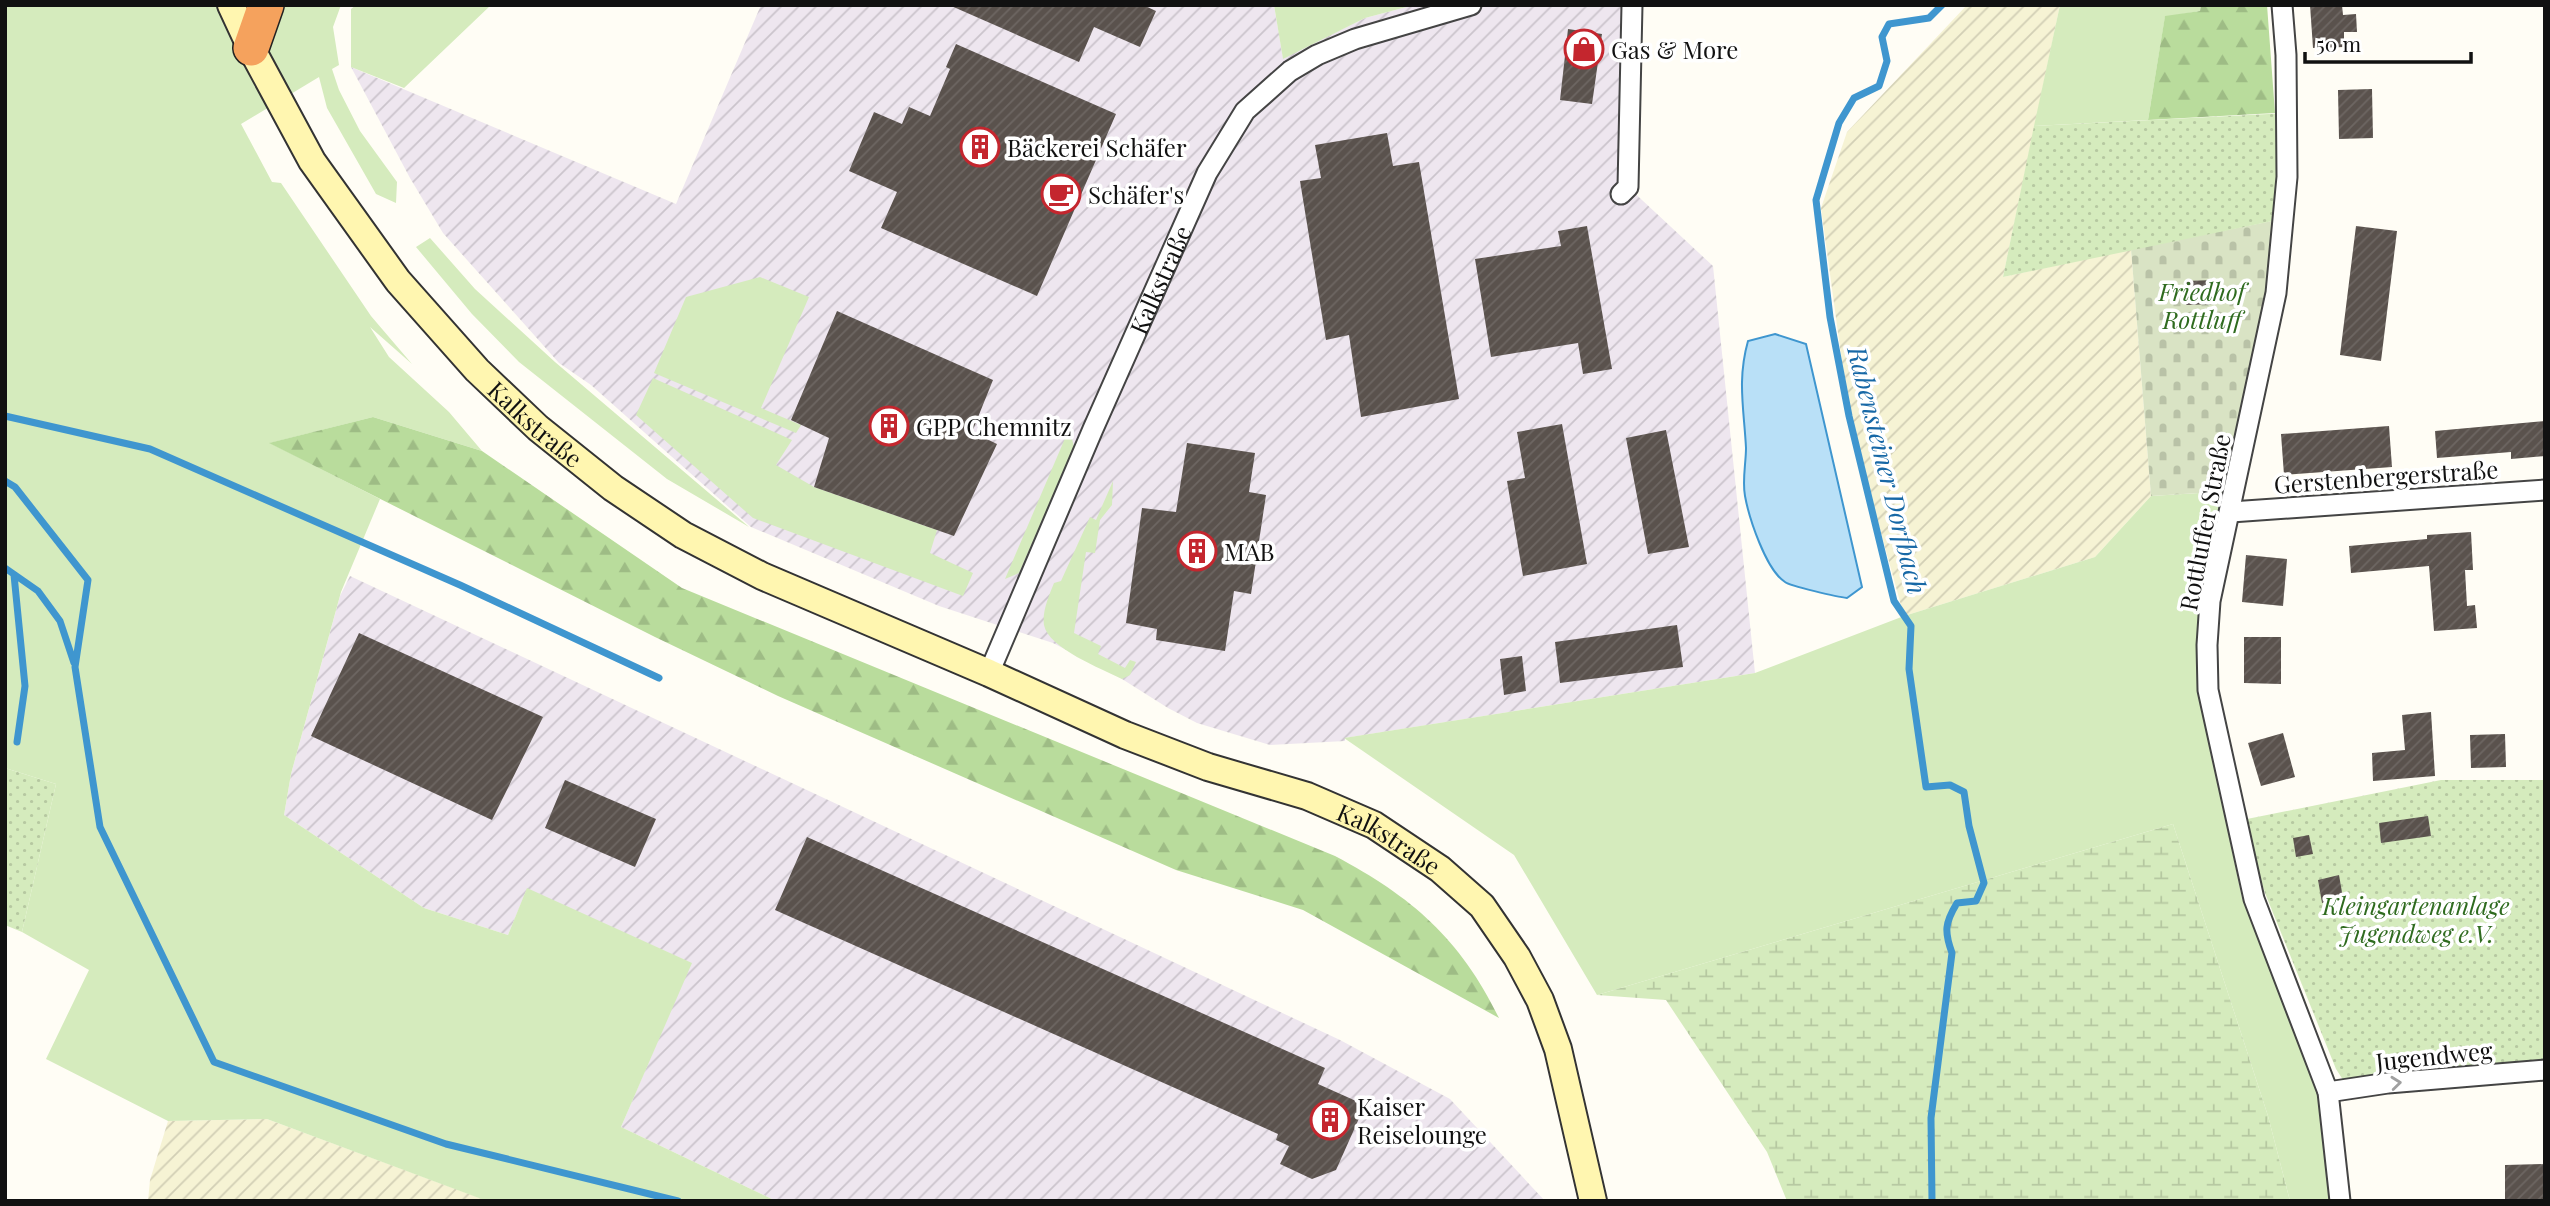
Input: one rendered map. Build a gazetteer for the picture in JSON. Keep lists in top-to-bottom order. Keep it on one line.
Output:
{"streets":{"main road":["Kalkstraße"],"street":["Gerstenbergerstraße","Rottluffer Straße","Jugendweg"]},"crossings":[["Gerstenbergerstraße","Rottluffer Straße"],["Rottluffer Straße","Jugendweg"]],"one_way":["Jugendweg"],"water":["Rabensteiner Dorfbach"],"parks":["Friedhof Rottluff","Kleingartenanlage Jugendweg e.V."],"places":{"shop":["Gas & More"],"building":["Bäckerei Schäfer","GPP Chemnitz","MAB","Kaiser Reiselounge"],"cafe":["Schäfer's"]},"scale_bar":"50 m"}
